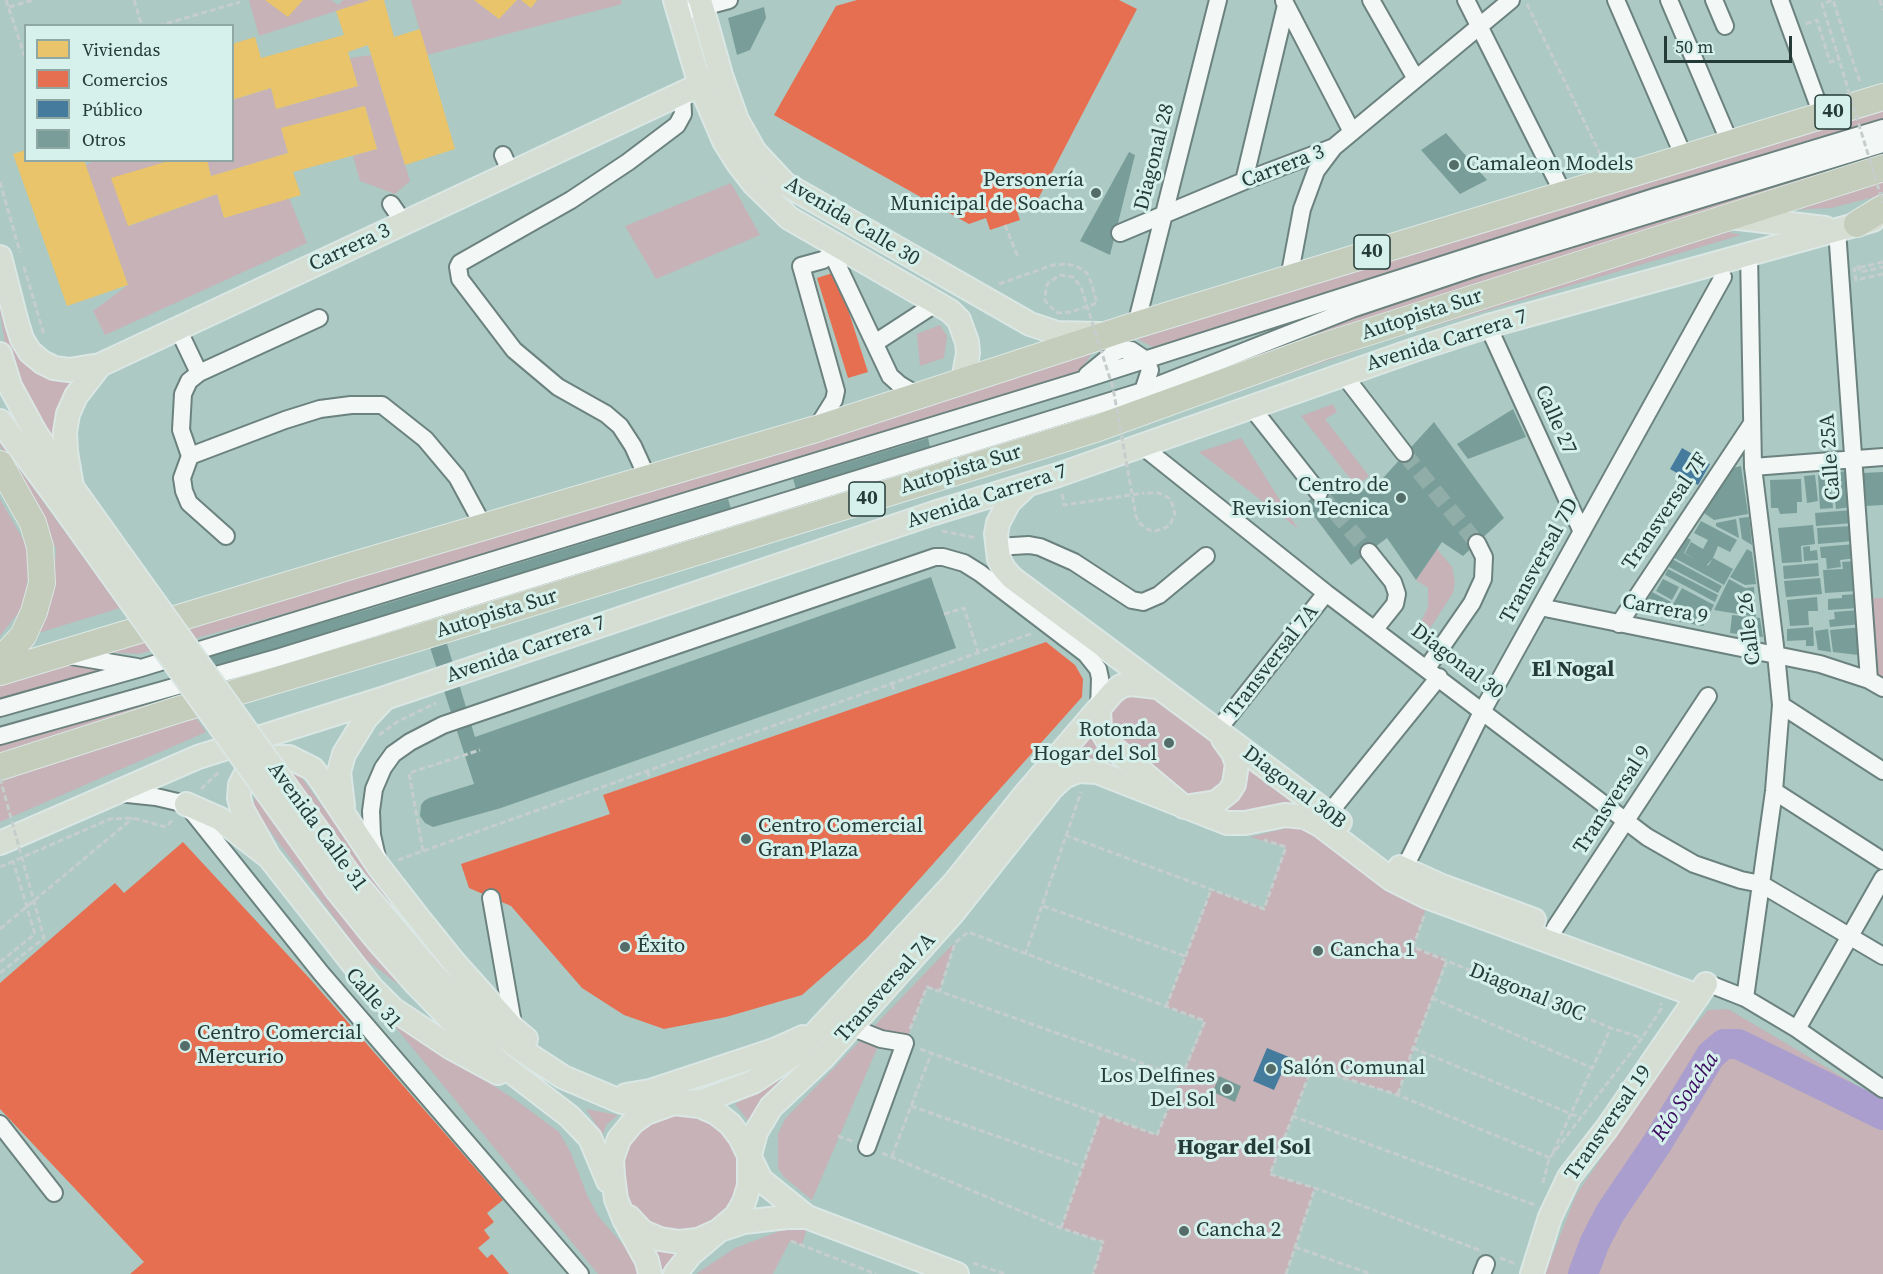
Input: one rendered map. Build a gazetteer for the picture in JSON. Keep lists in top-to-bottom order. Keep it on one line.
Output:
{"streets":{"highway":["40","Autopista Sur"],"main road":["Carrera 3","Avenida Calle 30","Avenida Carrera 7","Transversal 7A","Diagonal 30B","Avenida Calle 31","Transversal 19"],"street":["Diagonal 28","Calle 27","Calle 25A","Transversal 7F","Transversal 7D","Carrera 9","Calle 26","Diagonal 30","Transversal 9","Calle 31"],"path":["Diagonal 30C"]},"crossings":[["40","Diagonal 28"],["40","Avenida Calle 30"],["Diagonal 28","Carrera 3"],["Carrera 3","Avenida Calle 30"],["Carrera 3","Avenida Calle 31"],["Avenida Carrera 7","Calle 27"],["Avenida Carrera 7","Calle 25A"],["Avenida Carrera 7","Calle 26"],["Avenida Carrera 7","Diagonal 30"],["Calle 27","Transversal 7D"],["Calle 25A","Carrera 9"],["Transversal 7F","Carrera 9"],["Transversal 7F","Calle 26"],["Transversal 7D","Carrera 9"],["Transversal 7D","Diagonal 30"],["Transversal 7D","Diagonal 30B"],["Carrera 9","Calle 26"],["Calle 26","Diagonal 30"],["Transversal 7A","Diagonal 30"],["Transversal 7A","Diagonal 30B"],["Transversal 7A","Avenida Calle 31"],["Diagonal 30","Transversal 9"],["Diagonal 30B","Transversal 9"],["Diagonal 30B","Transversal 19"]],"districts":["El Nogal","Hogar del Sol"],"water":["Río Soacha"],"places":["Camaleon Models","Personería Municipal de Soacha","Centro de Revision Tecnica","Rotonda Hogar del Sol","Centro Comercial Gran Plaza","Éxito","Cancha 1","Centro Comercial Mercurio","Salón Comunal","Los Delfines Del Sol","Cancha 2"],"legend":["Viviendas","Comercios","Público","Otros"],"scale_bar":"50 m"}
